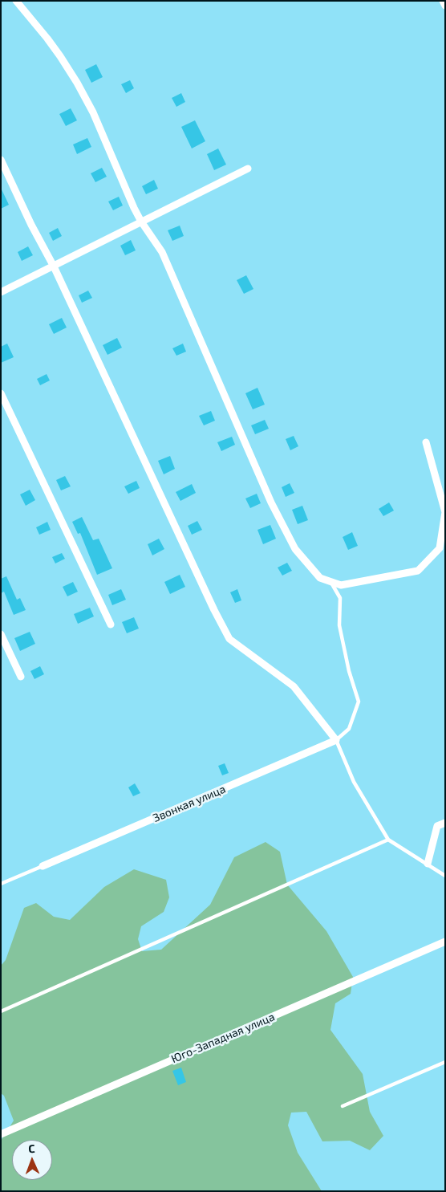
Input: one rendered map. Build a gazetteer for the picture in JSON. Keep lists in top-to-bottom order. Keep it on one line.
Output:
{"streets":{"street":["Звонкая улица","Юго-Западная улица"]},"north":"top"}
